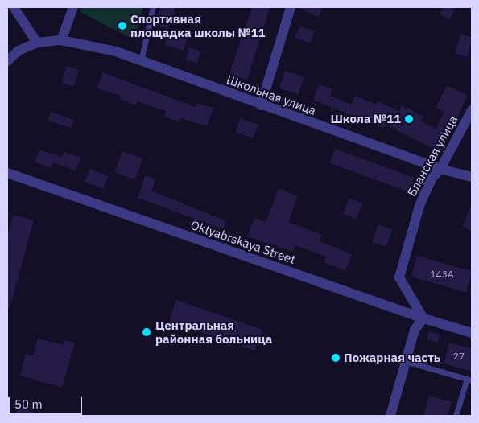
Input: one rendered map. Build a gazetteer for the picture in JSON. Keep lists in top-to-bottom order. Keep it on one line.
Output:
{"streets":{"street":["Школьная улица","Бланская улица","Oktyabrskaya Street"]},"crossings":[["Школьная улица","Бланская улица"],["Бланская улица","Oktyabrskaya Street"]],"places":["Спортивная площадка школы №11","Школа №11","Центральная районная больница","Пожарная часть"],"house_numbers":["143А","27"],"scale_bar":"50 m"}
